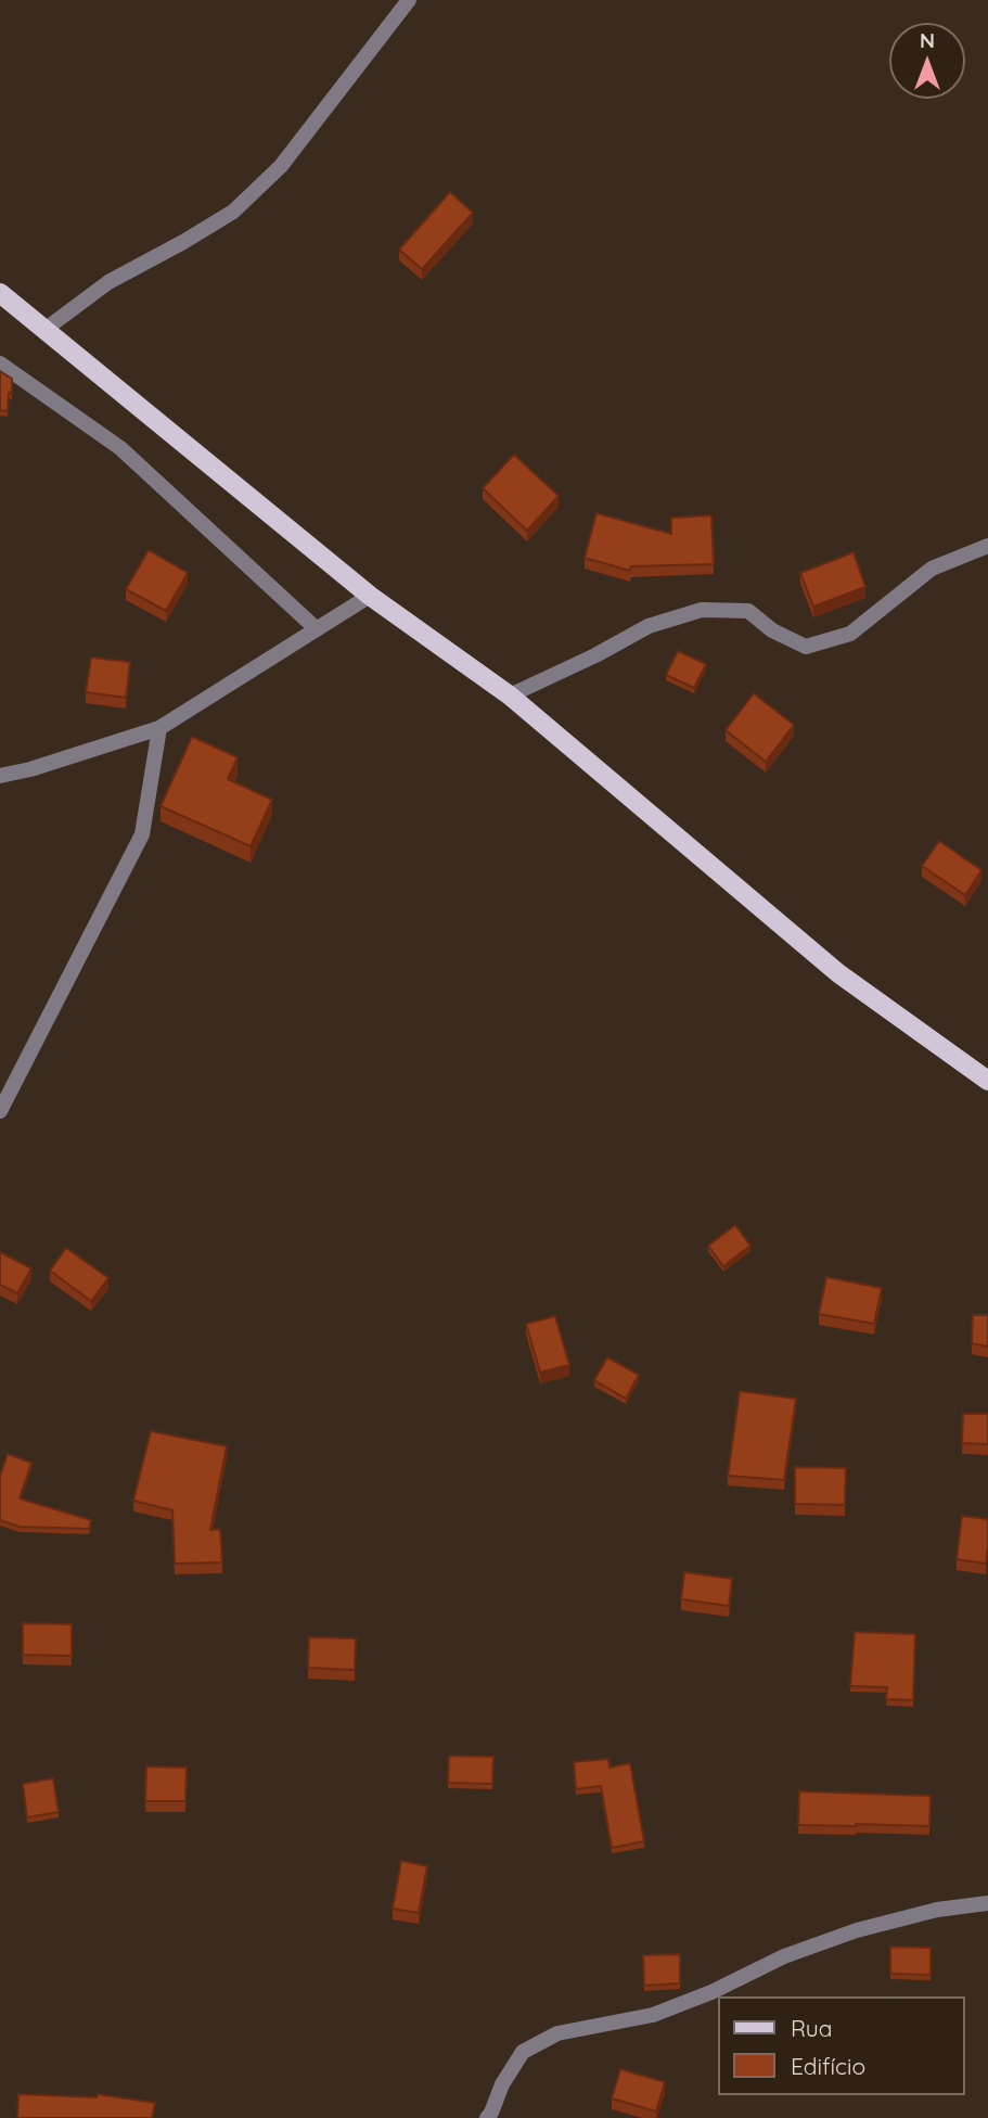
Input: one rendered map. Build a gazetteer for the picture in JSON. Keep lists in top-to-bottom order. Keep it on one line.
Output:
{"legend":["Rua","Edifício"],"north":"top"}
